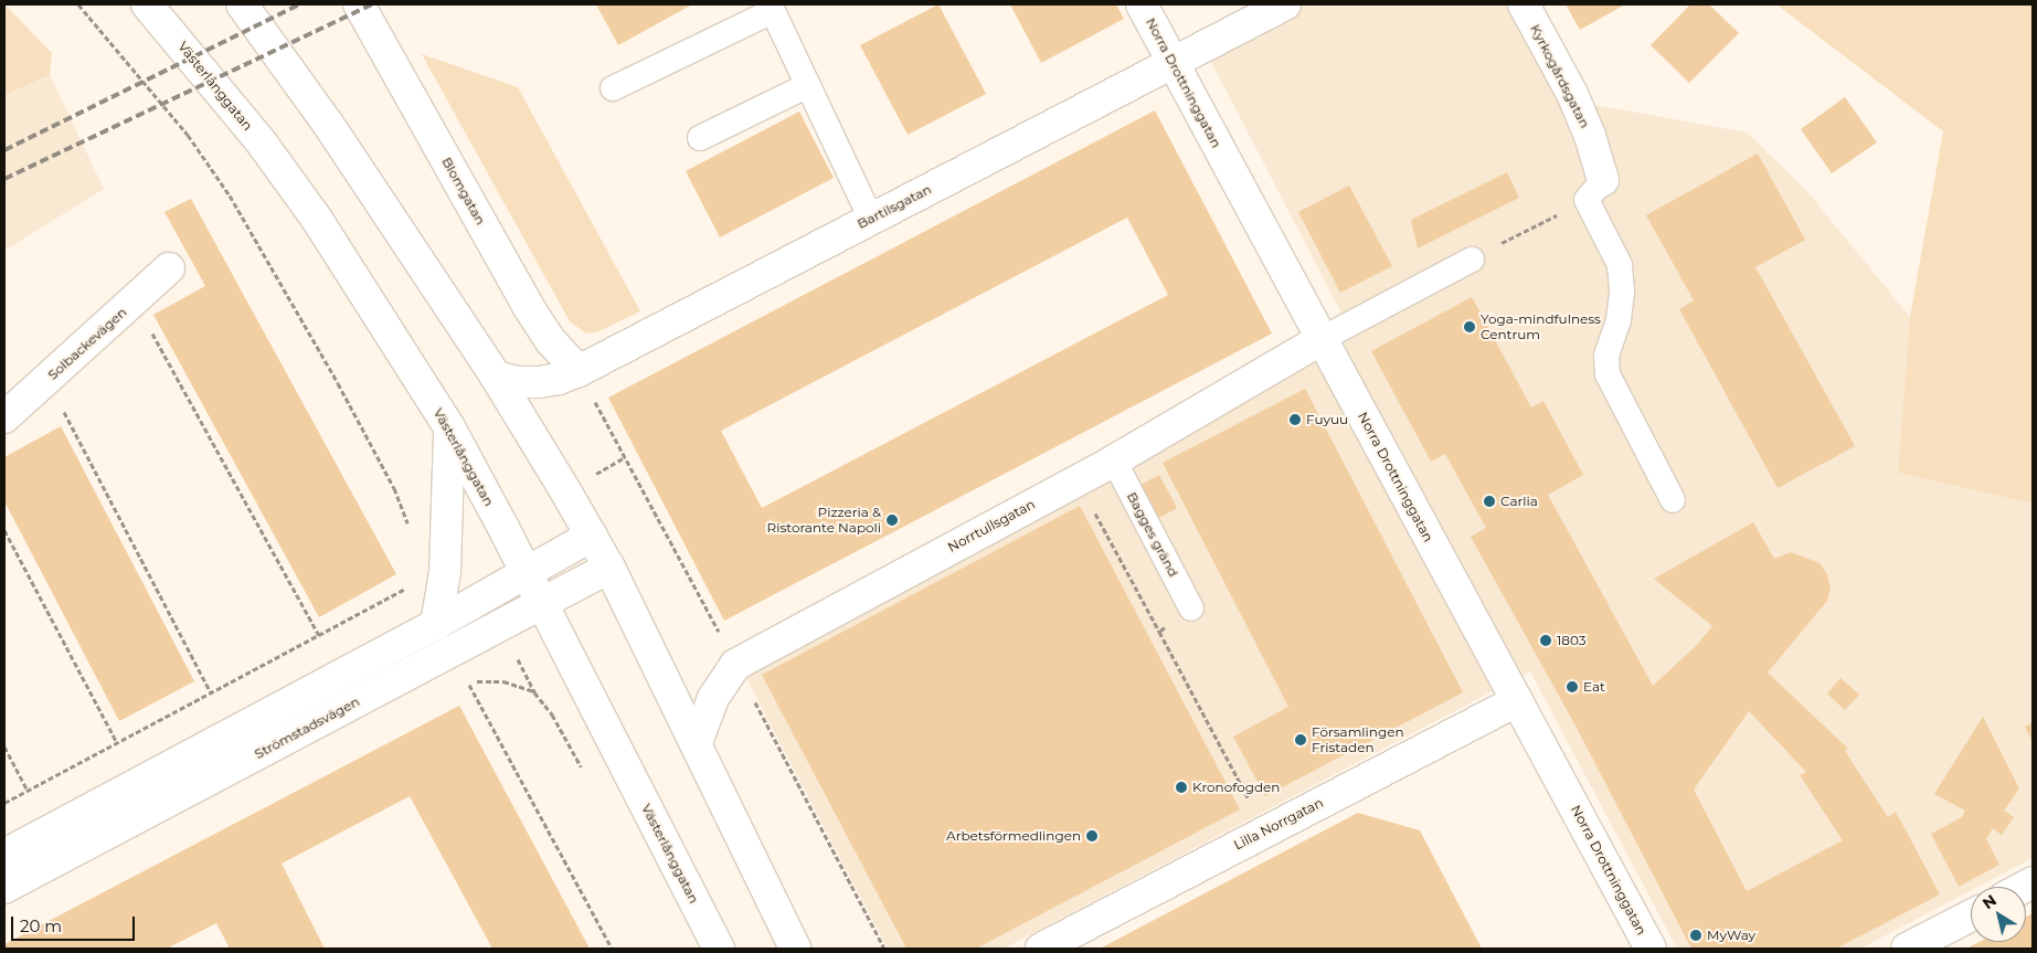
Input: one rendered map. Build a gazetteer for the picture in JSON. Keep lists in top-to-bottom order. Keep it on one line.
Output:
{"streets":{"street":["Kyrkogårdsgatan","Norra Drottninggatan","Västerlånggatan","Blomgatan","Bartilsgatan","Solbackevägen","Norrtullsgatan","Strömstadsvägen","Lilla Norrgatan"],"lane":["Bagges gränd"]},"crossings":[["Norra Drottninggatan","Bartilsgatan"],["Norra Drottninggatan","Norrtullsgatan"],["Norra Drottninggatan","Lilla Norrgatan"],["Västerlånggatan","Strömstadsvägen"],["Blomgatan","Bartilsgatan"],["Norrtullsgatan","Bagges gränd"]],"places":["Yoga-mindfulness Centrum","Fuyuu","Carlia","Pizzeria & Ristorante Napoli","1803","Eat","Församlingen Fristaden","Kronofogden","Arbetsförmedlingen","MyWay"],"scale_bar":"20 m","north":"top left"}
